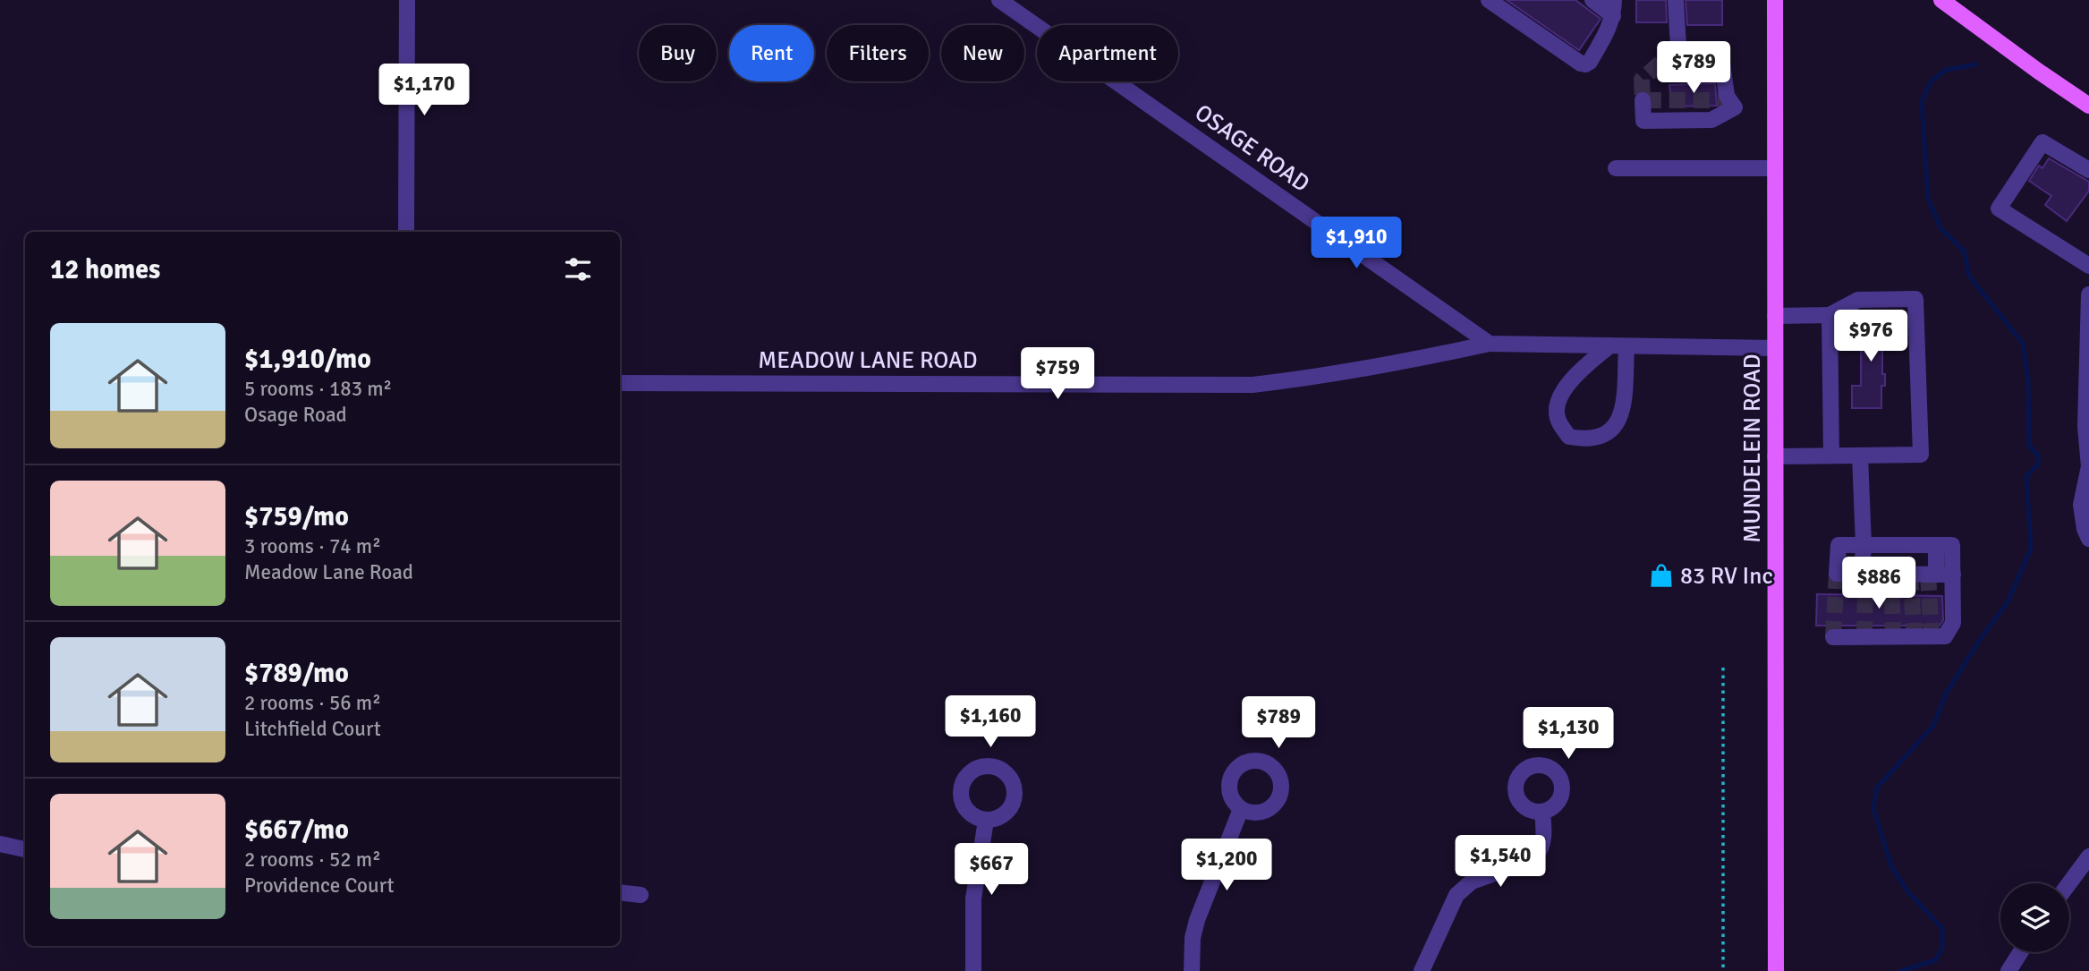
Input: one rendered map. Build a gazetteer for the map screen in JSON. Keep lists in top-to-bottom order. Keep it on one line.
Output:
{"streets":{"main road":["MUNDELEIN ROAD"],"street":["OSAGE ROAD","MEADOW LANE ROAD"]},"crossings":[["OSAGE ROAD","MEADOW LANE ROAD"]],"places":{"shop":["83 RV Inc"]},"page":{"chip":["Buy","Rent","Filters","New","Apartment"],"price":["$789","$1,170","$1,910","$976","$759","$886","$1,160","$789","$1,130","$1,540","$1,200","$667"],"heading":"12 homes","list":[{"name":"$1,910/mo","note":"5 rooms · 183 m² · Osage Road"},{"name":"$759/mo","note":"3 rooms · 74 m² · Meadow Lane Road"},{"name":"$789/mo","note":"2 rooms · 56 m² · Litchfield Court"},{"name":"$667/mo","note":"2 rooms · 52 m² · Providence Court"}]}}
